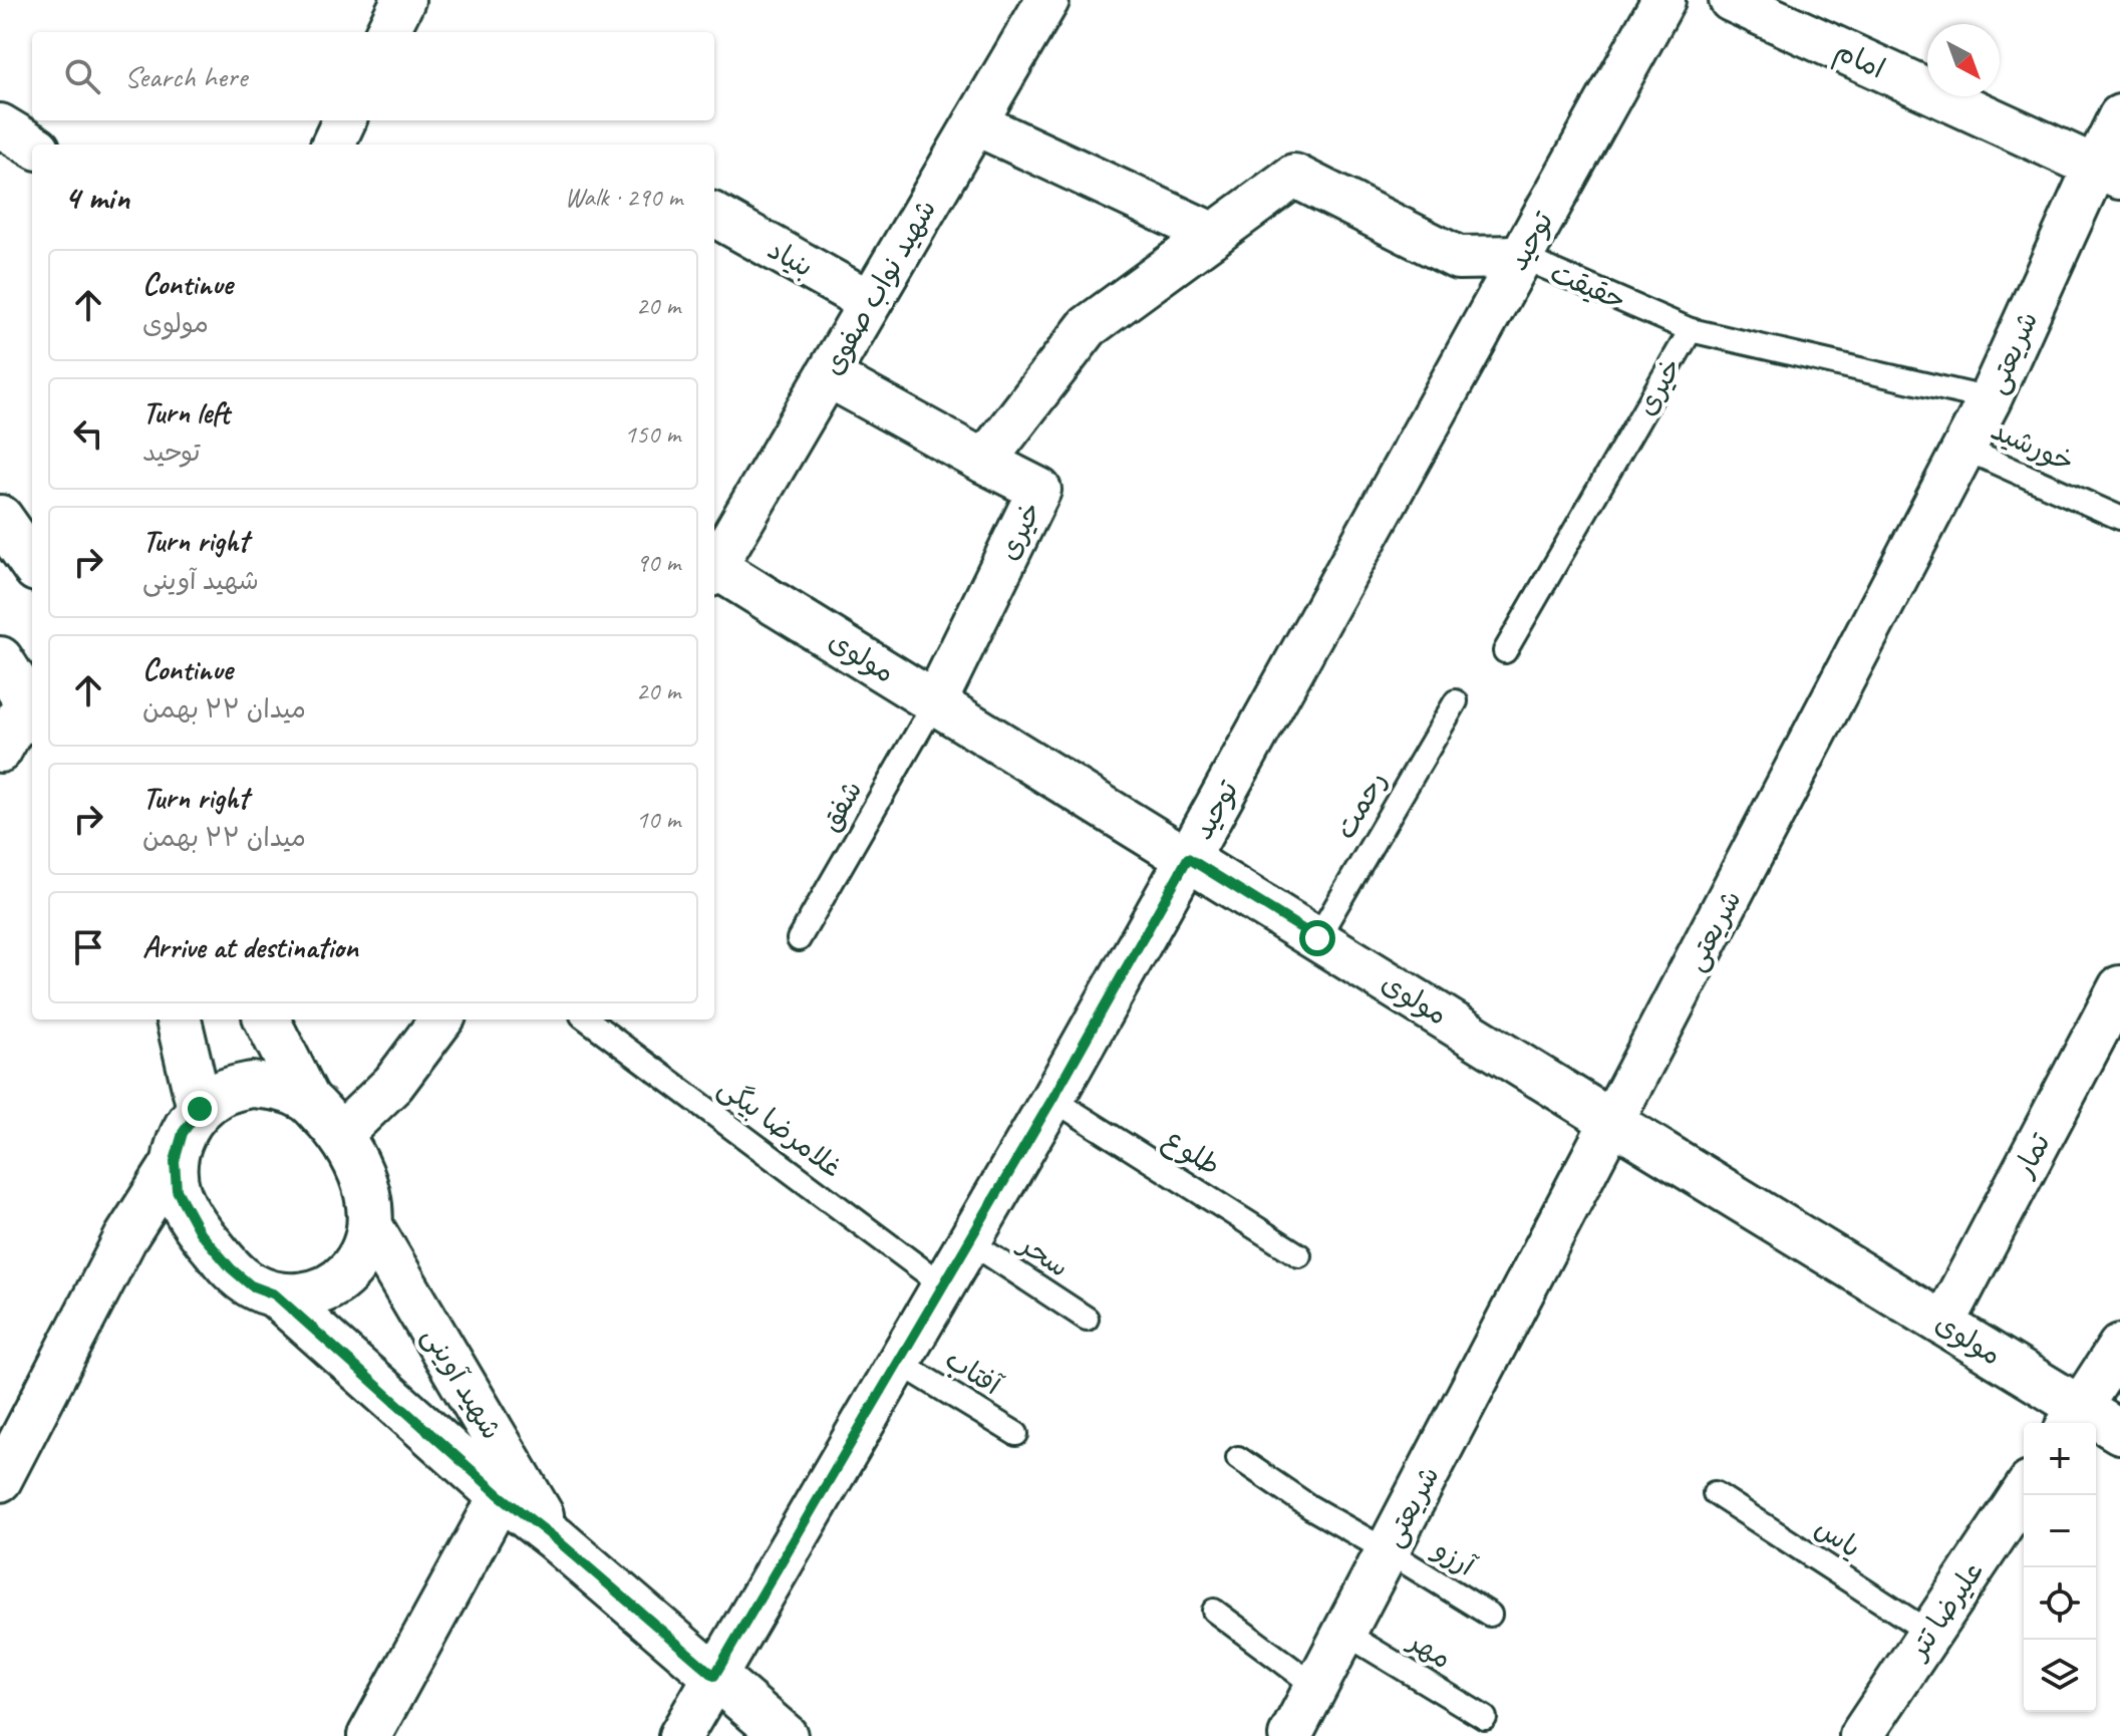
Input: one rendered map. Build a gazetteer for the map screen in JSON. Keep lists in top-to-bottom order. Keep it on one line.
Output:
{"streets":{"street":["امام","توحید","بنیاد","حقیقت","شهید نواب صفوی","شریعتی","خیری","مولوی","تمار","شهید آوینی","علیرضا تتر"],"lane":["خورشید","رحمت","شفق","غلامرضا بیگی","طلوع","سحر","آفتاب","یاس","آرزو","مهر"]},"crossings":[["امام","شریعتی"],["توحید","حقیقت"],["توحید","مولوی"],["توحید","غلامرضا بیگی"],["توحید","طلوع"],["توحید","سحر"],["توحید","آفتاب"],["توحید","شهید آوینی"],["بنیاد","شهید نواب صفوی"],["حقیقت","شریعتی"],["حقیقت","خیری"],["شهید نواب صفوی","خیری"],["شریعتی","خورشید"],["شریعتی","مولوی"],["شریعتی","آرزو"],["شریعتی","مهر"],["خیری","مولوی"],["خیری","شفق"],["مولوی","رحمت"],["مولوی","شفق"],["مولوی","تمار"],["یاس","علیرضا تتر"]],"north":"bottom right","page":{"search":"Search here","heading":["4 min","Walk · 290 m"],"list":[["Continue","مولوی","20 m"],["Turn left","توحید","150 m"],["Turn right","شهید آوینی","90 m"],["Continue","میدان ۲۲ بهمن","20 m"],["Turn right","میدان ۲۲ بهمن","10 m"],"Arrive at destination"],"map_buttons":["+","−"]}}
